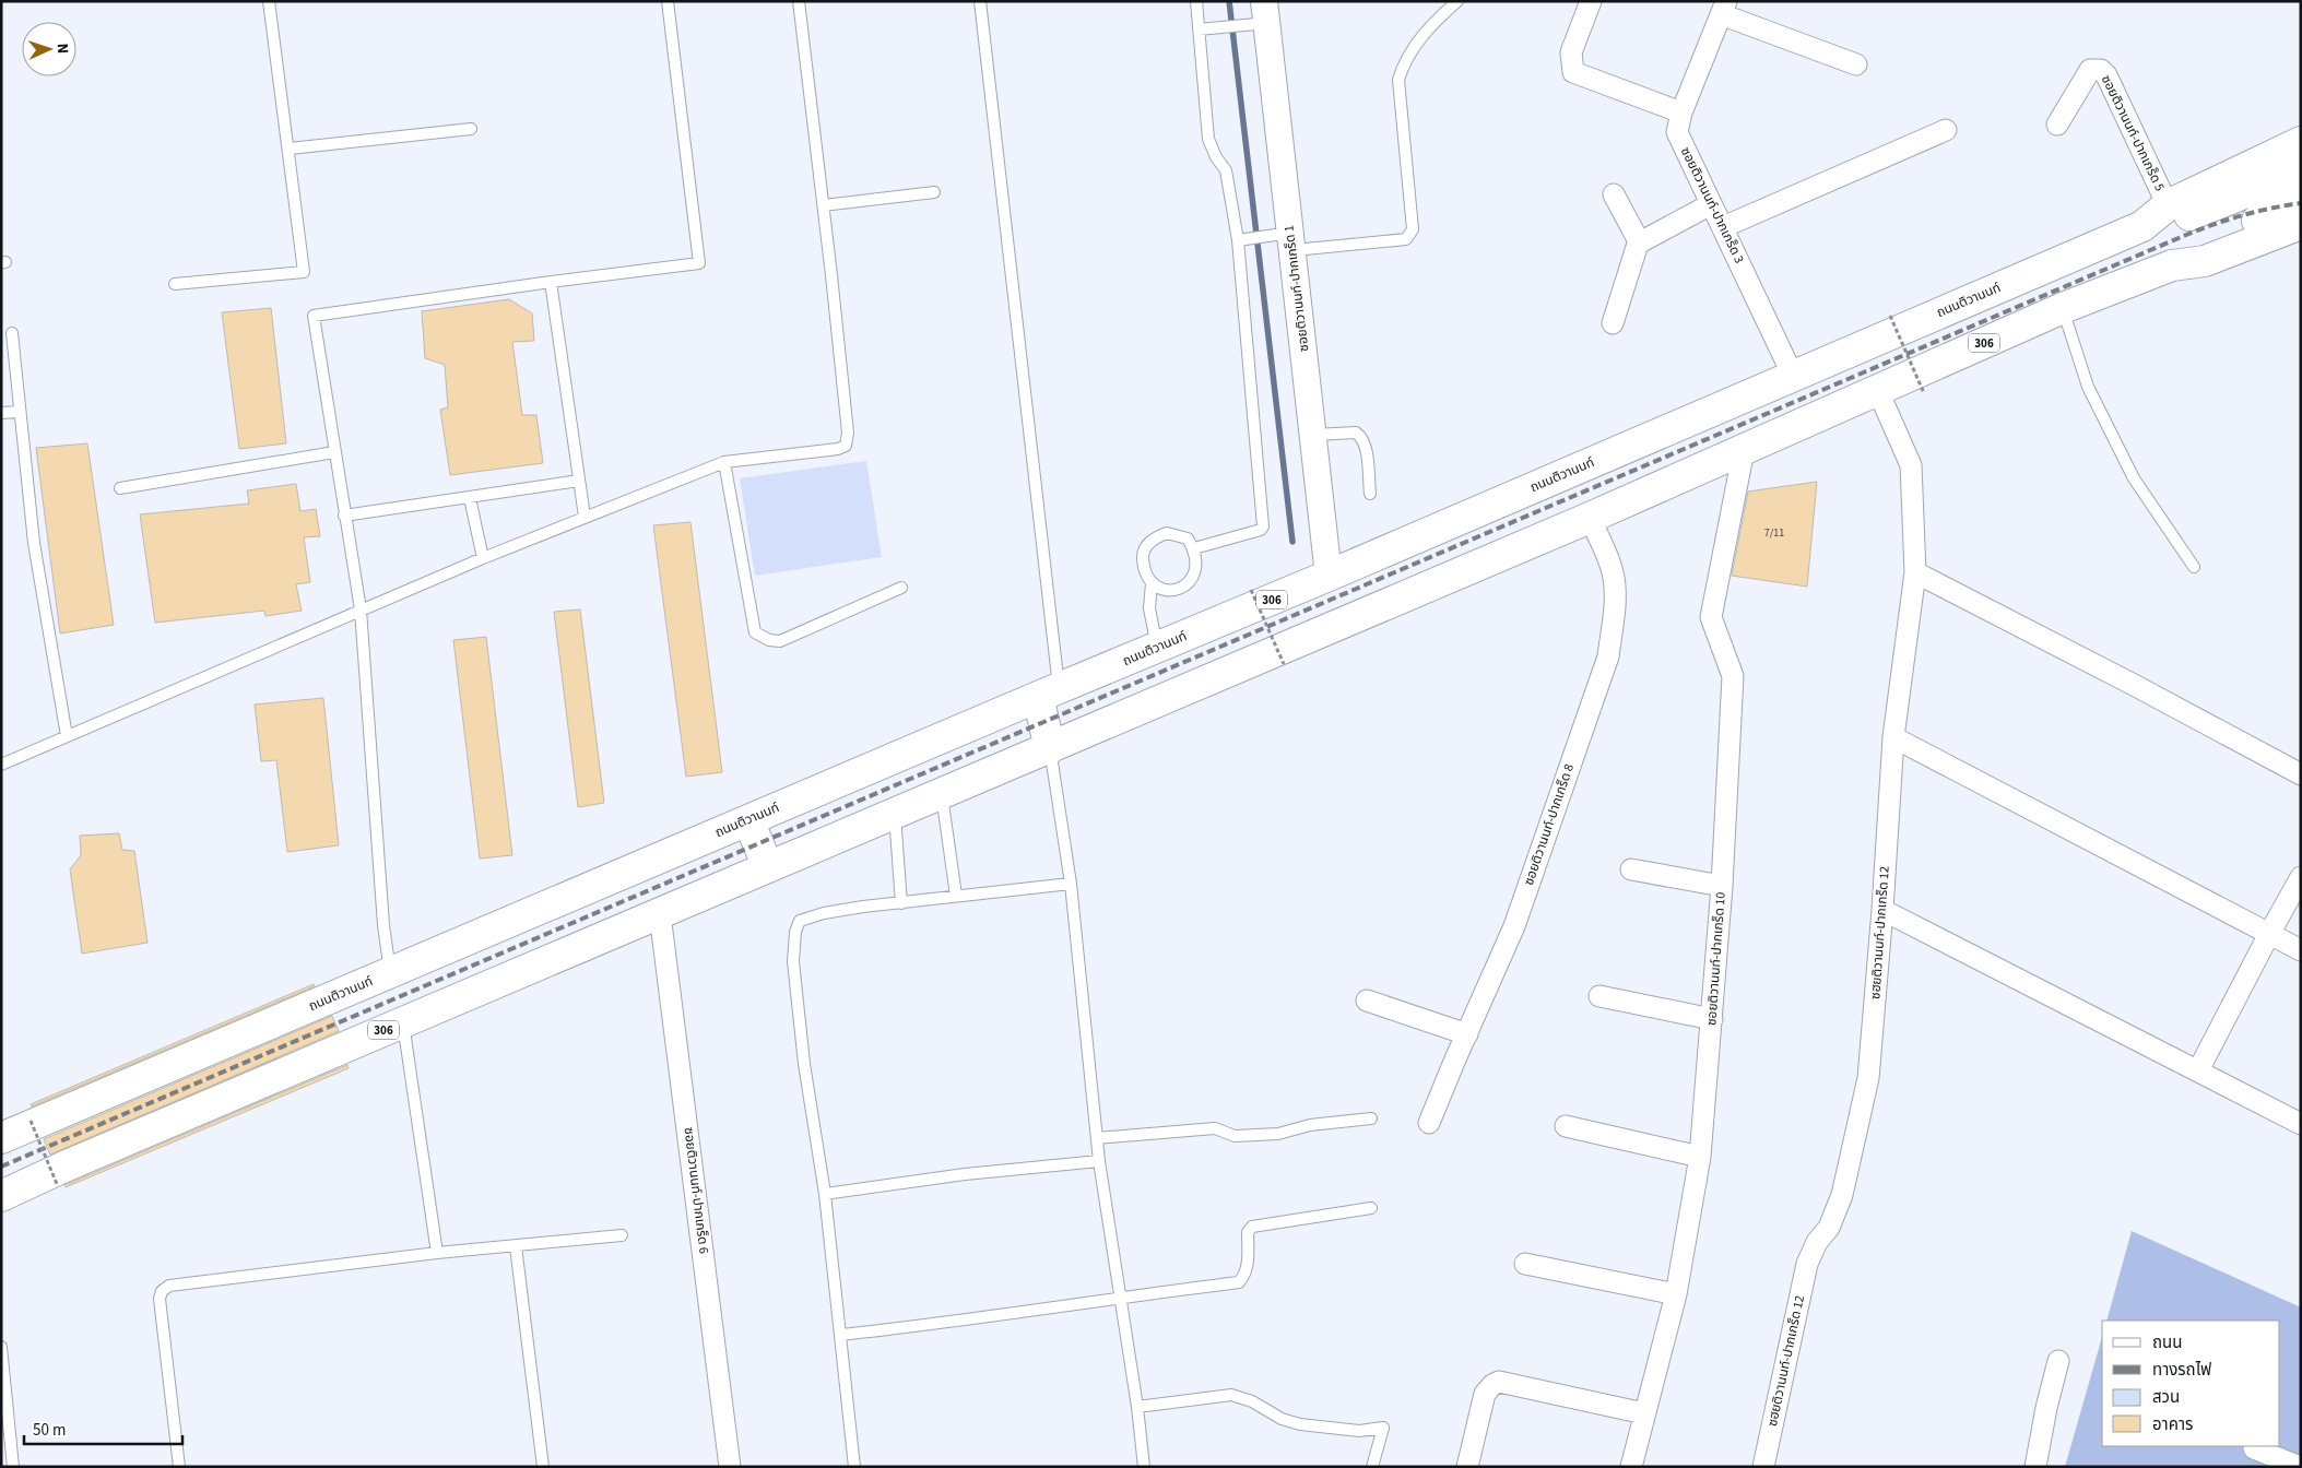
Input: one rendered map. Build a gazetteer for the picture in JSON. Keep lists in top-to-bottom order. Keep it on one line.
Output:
{"streets":{"main road":["ถนนติวานนท์","306"],"street":["ซอยติวานนท์-ปากเกร็ด 5","ซอยติวานนท์-ปากเกร็ด 3","ซอยติวานนท์-ปากเกร็ด 1","ซอยติวานนท์-ปากเกร็ด 8","ซฮยติวานนท์-ปากเกร็ด 12","ซอยติวานนท์-ปากเกร็ด 10","ซอยติวานนท์-ปากเกร็ด 6"]},"crossings":[["ซอยติวานนท์-ปากเกร็ด 5","ถนนติวานนท์"],["ซอยติวานนท์-ปากเกร็ด 3","ถนนติวานนท์"],["ซอยติวานนท์-ปากเกร็ด 1","ถนนติวานนท์"],["ถนนติวานนท์","306"],["306","ซอยติวานนท์-ปากเกร็ด 8"],["306","ซฮยติวานนท์-ปากเกร็ด 12"],["306","ซอยติวานนท์-ปากเกร็ด 10"],["306","ซอยติวานนท์-ปากเกร็ด 6"]],"house_numbers":["7/11"],"legend":["ถนน","ทางรถไฟ","สวน","อาคาร"],"scale_bar":"50 m","north":"right"}
